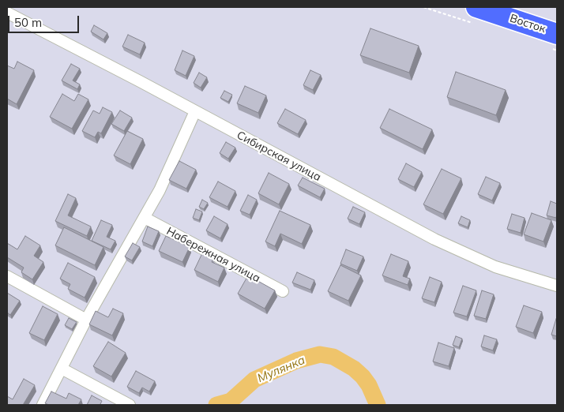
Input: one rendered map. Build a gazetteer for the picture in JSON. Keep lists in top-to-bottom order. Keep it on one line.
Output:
{"streets":{"highway":["Восток"],"street":["Сибирская улица","Набережная улица"]},"water":["Мулянка"],"scale_bar":"50 m"}
